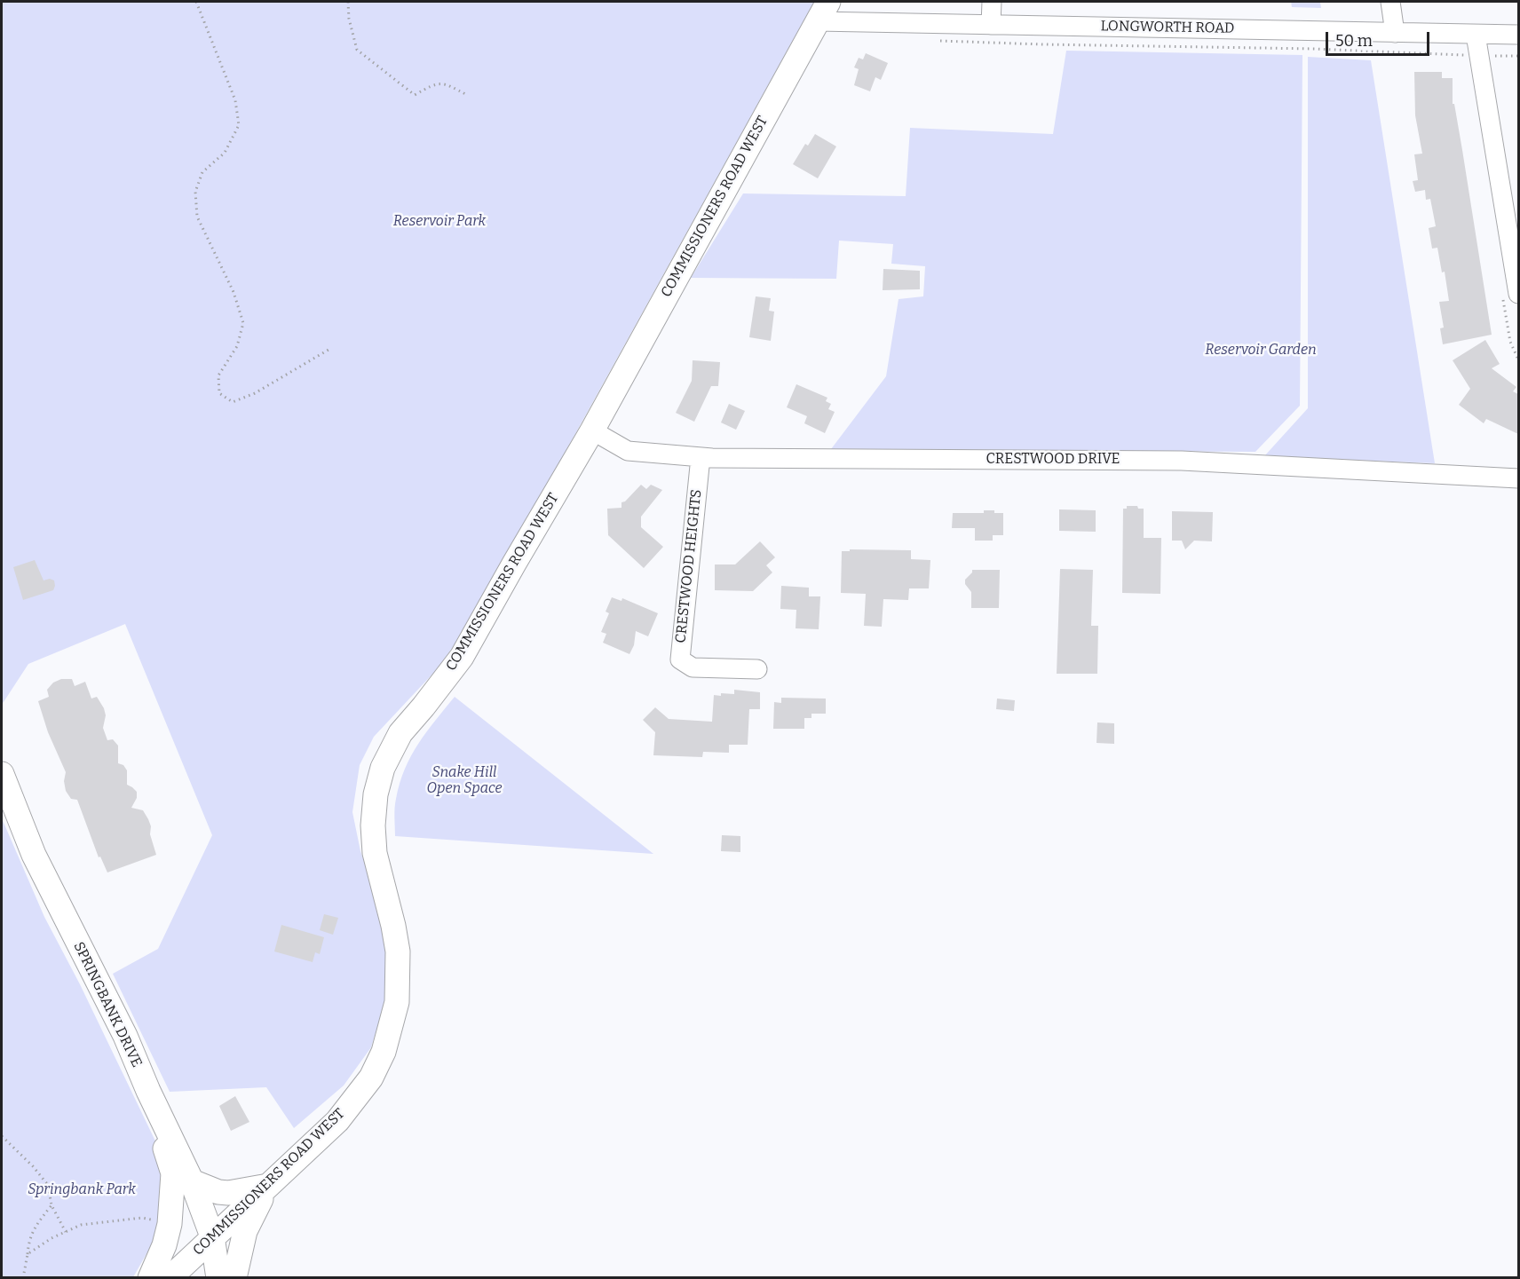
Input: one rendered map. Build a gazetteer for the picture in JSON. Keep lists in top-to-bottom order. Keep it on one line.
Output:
{"streets":{"main road":["COMMISSIONERS ROAD WEST","SPRINGBANK DRIVE"],"street":["LONGWORTH ROAD","CRESTWOOD DRIVE","CRESTWOOD HEIGHTS"]},"crossings":[["LONGWORTH ROAD","COMMISSIONERS ROAD WEST"],["COMMISSIONERS ROAD WEST","CRESTWOOD DRIVE"],["COMMISSIONERS ROAD WEST","SPRINGBANK DRIVE"],["CRESTWOOD DRIVE","CRESTWOOD HEIGHTS"]],"parks":["Reservoir Park","Reservoir Garden","Snake Hill Open Space","Springbank Park"],"scale_bar":"50 m"}
